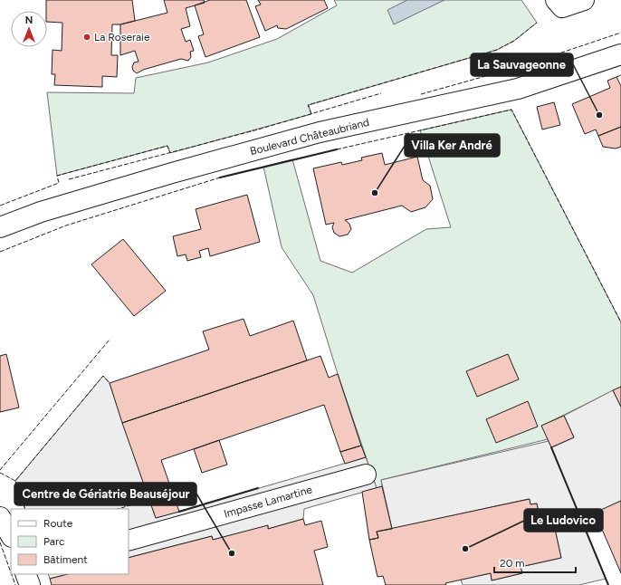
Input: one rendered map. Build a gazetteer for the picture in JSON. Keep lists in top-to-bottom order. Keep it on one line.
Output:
{"streets":{"street":["Boulevard Châteaubriand","Impasse Lamartine"]},"places":["La Roseraie","La Sauvageonne","Villa Ker André","Le Ludovico","Centre de Gériatrie Beauséjour"],"legend":["Route","Parc","Bâtiment"],"scale_bar":"20 m","north":"top"}
